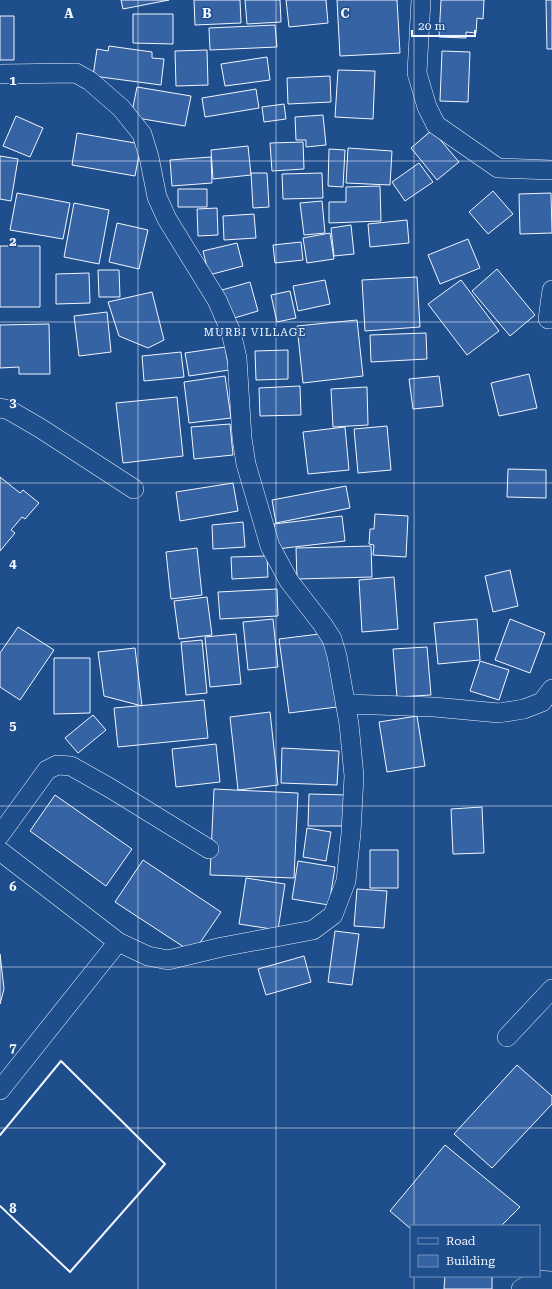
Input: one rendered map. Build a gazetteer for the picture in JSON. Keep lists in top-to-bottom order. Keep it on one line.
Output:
{"districts":["MURBI VILLAGE"],"legend":["Road","Building"],"scale_bar":"20 m","grid":{"columns":["A","B","C"],"rows":["1","2","3","4","5","6","7","8"]}}
